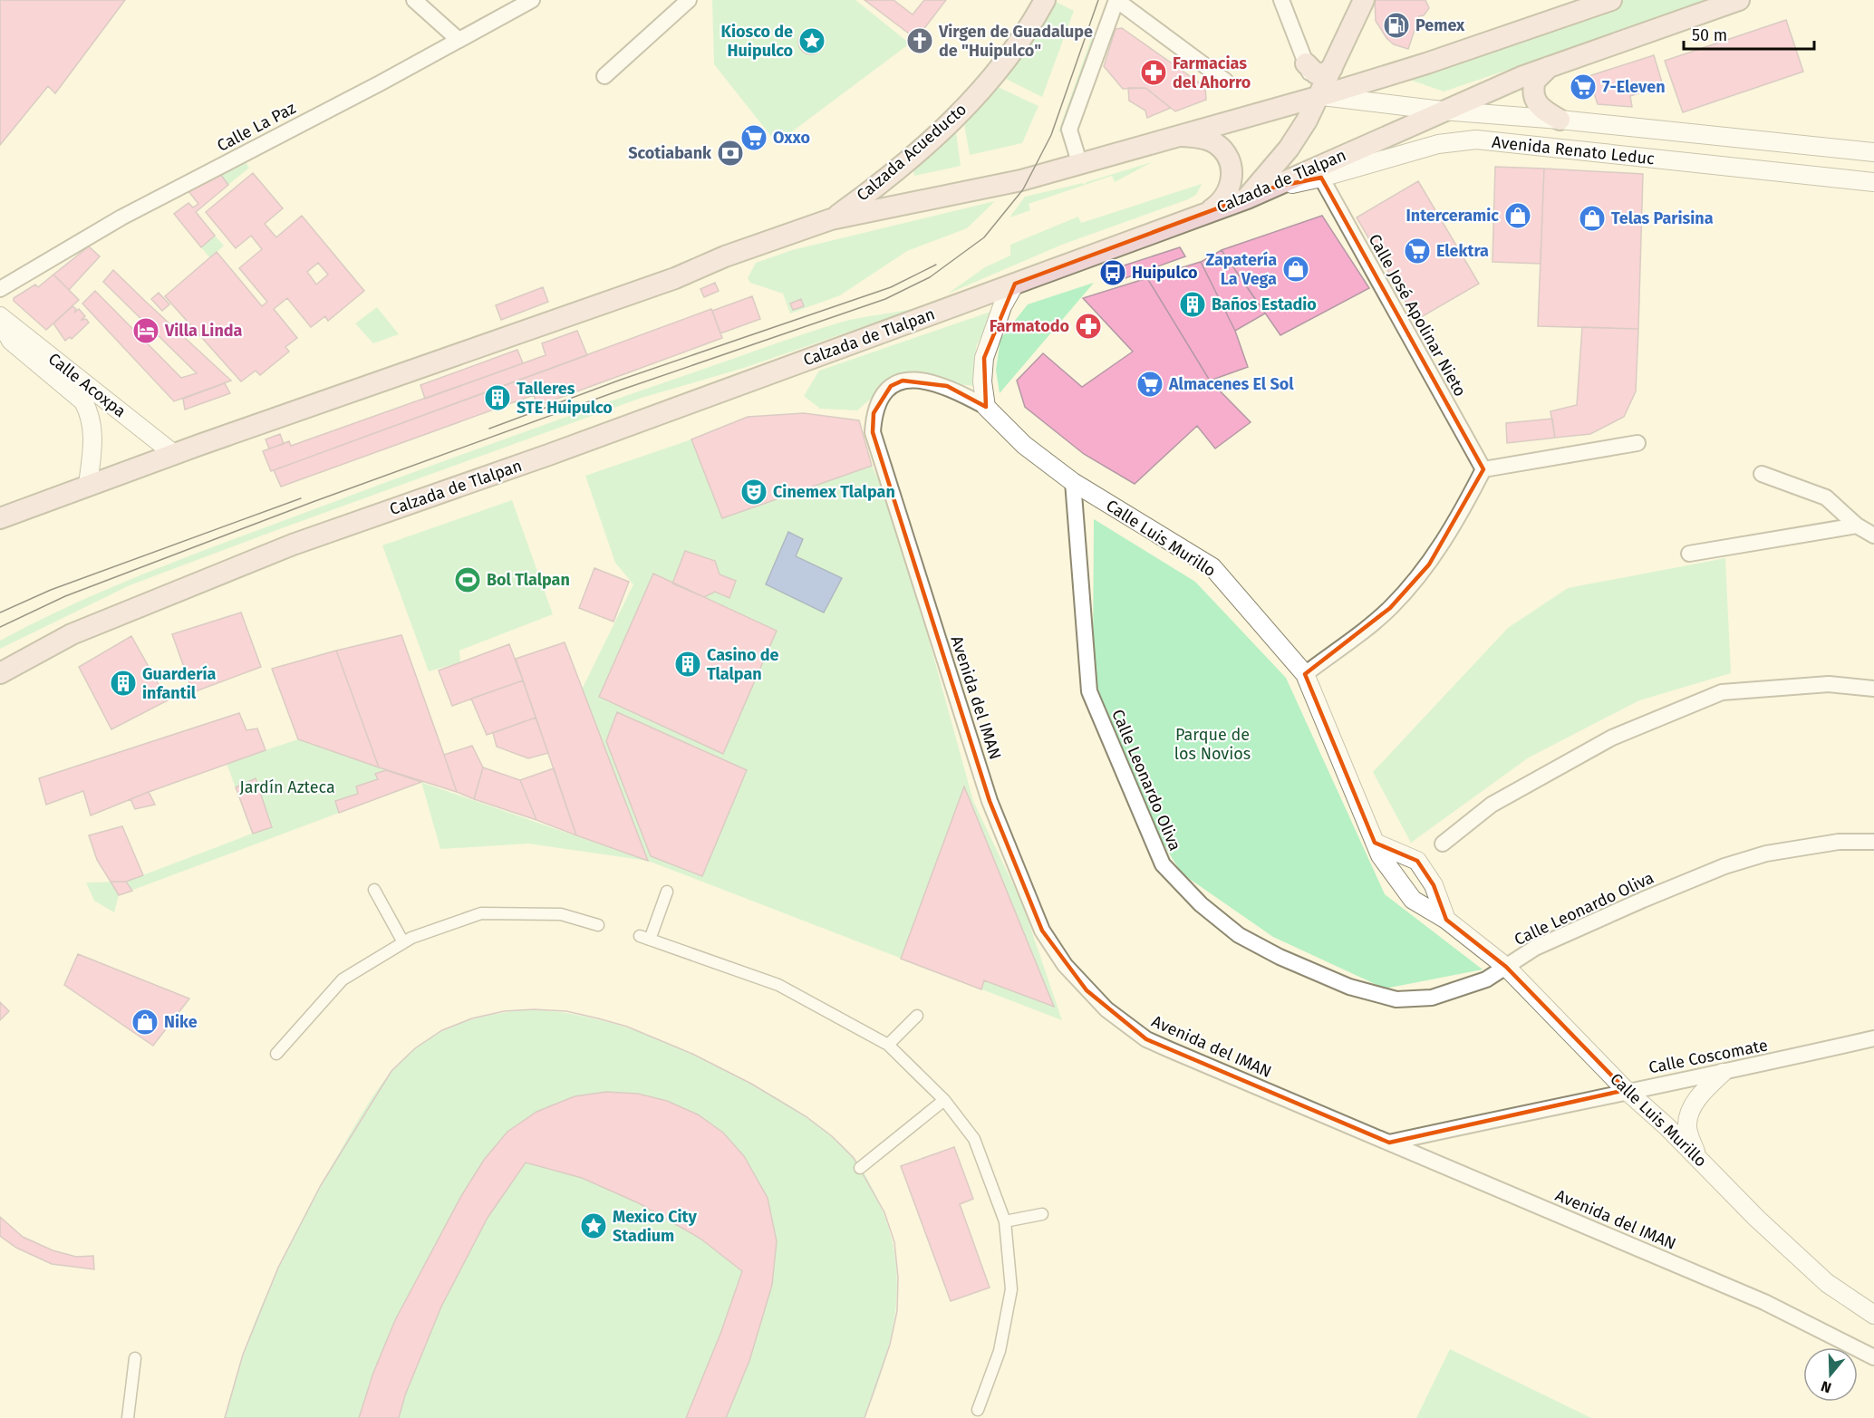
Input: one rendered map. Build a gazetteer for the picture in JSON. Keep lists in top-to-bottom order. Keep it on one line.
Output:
{"streets":{"main road":["Calzada Acueducto","Calzada de Tlalpan"],"street":["Calle La Paz","Avenida Renato Leduc","Calle José Apolinar Nieto","Calle Acoxpa","Calle Luis Murillo","Avenida del IMAN","Calle Leonardo Oliva","Calle Coscomate"]},"crossings":[["Avenida Renato Leduc","Calzada de Tlalpan"],["Avenida Renato Leduc","Calle José Apolinar Nieto"],["Calle Luis Murillo","Avenida del IMAN"],["Calle Luis Murillo","Calle Leonardo Oliva"],["Calle Luis Murillo","Calle Coscomate"],["Avenida del IMAN","Calle Coscomate"]],"parks":["Parque de los Novios","Jardín Azteca"],"places":{"fuel station":["Pemex"],"place":["Kiosco de Huipulco","Mexico City Stadium"],"church":["Virgen de Guadalupe de \"Huipulco\""],"pharmacy":["Farmacias del Ahorro","Farmatodo"],"supermarket":["7-Eleven","Oxxo","Elektra","Almacenes El Sol"],"bank":["Scotiabank"],"shop":["Interceramic","Telas Parisina","Zapatería La Vega","Nike"],"bus stop":["Huipulco"],"building":["Baños Estadio","Talleres STE Huipulco","Casino de Tlalpan","Guardería infantil"],"hotel":["Villa Linda"],"theatre":["Cinemex Tlalpan"],"sports":["Bol Tlalpan"]},"scale_bar":"50 m","north":"bottom"}
